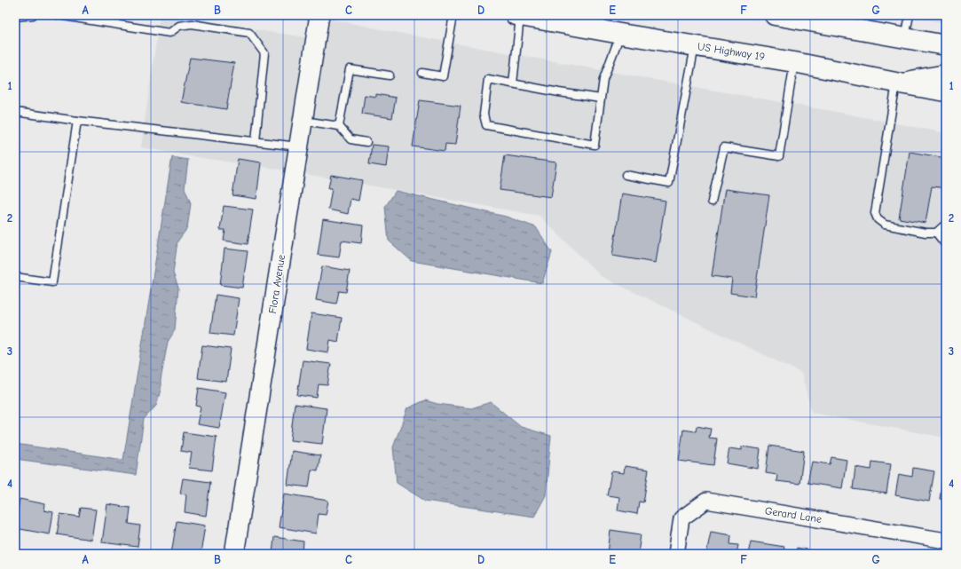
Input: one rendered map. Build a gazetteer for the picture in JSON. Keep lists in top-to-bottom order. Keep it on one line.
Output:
{"streets":{"highway":["US Highway 19"],"street":["Flora Avenue","Gerard Lane"]},"grid":{"columns":["A","B","C","D","E","F","G"],"rows":["1","2","3","4"]}}
